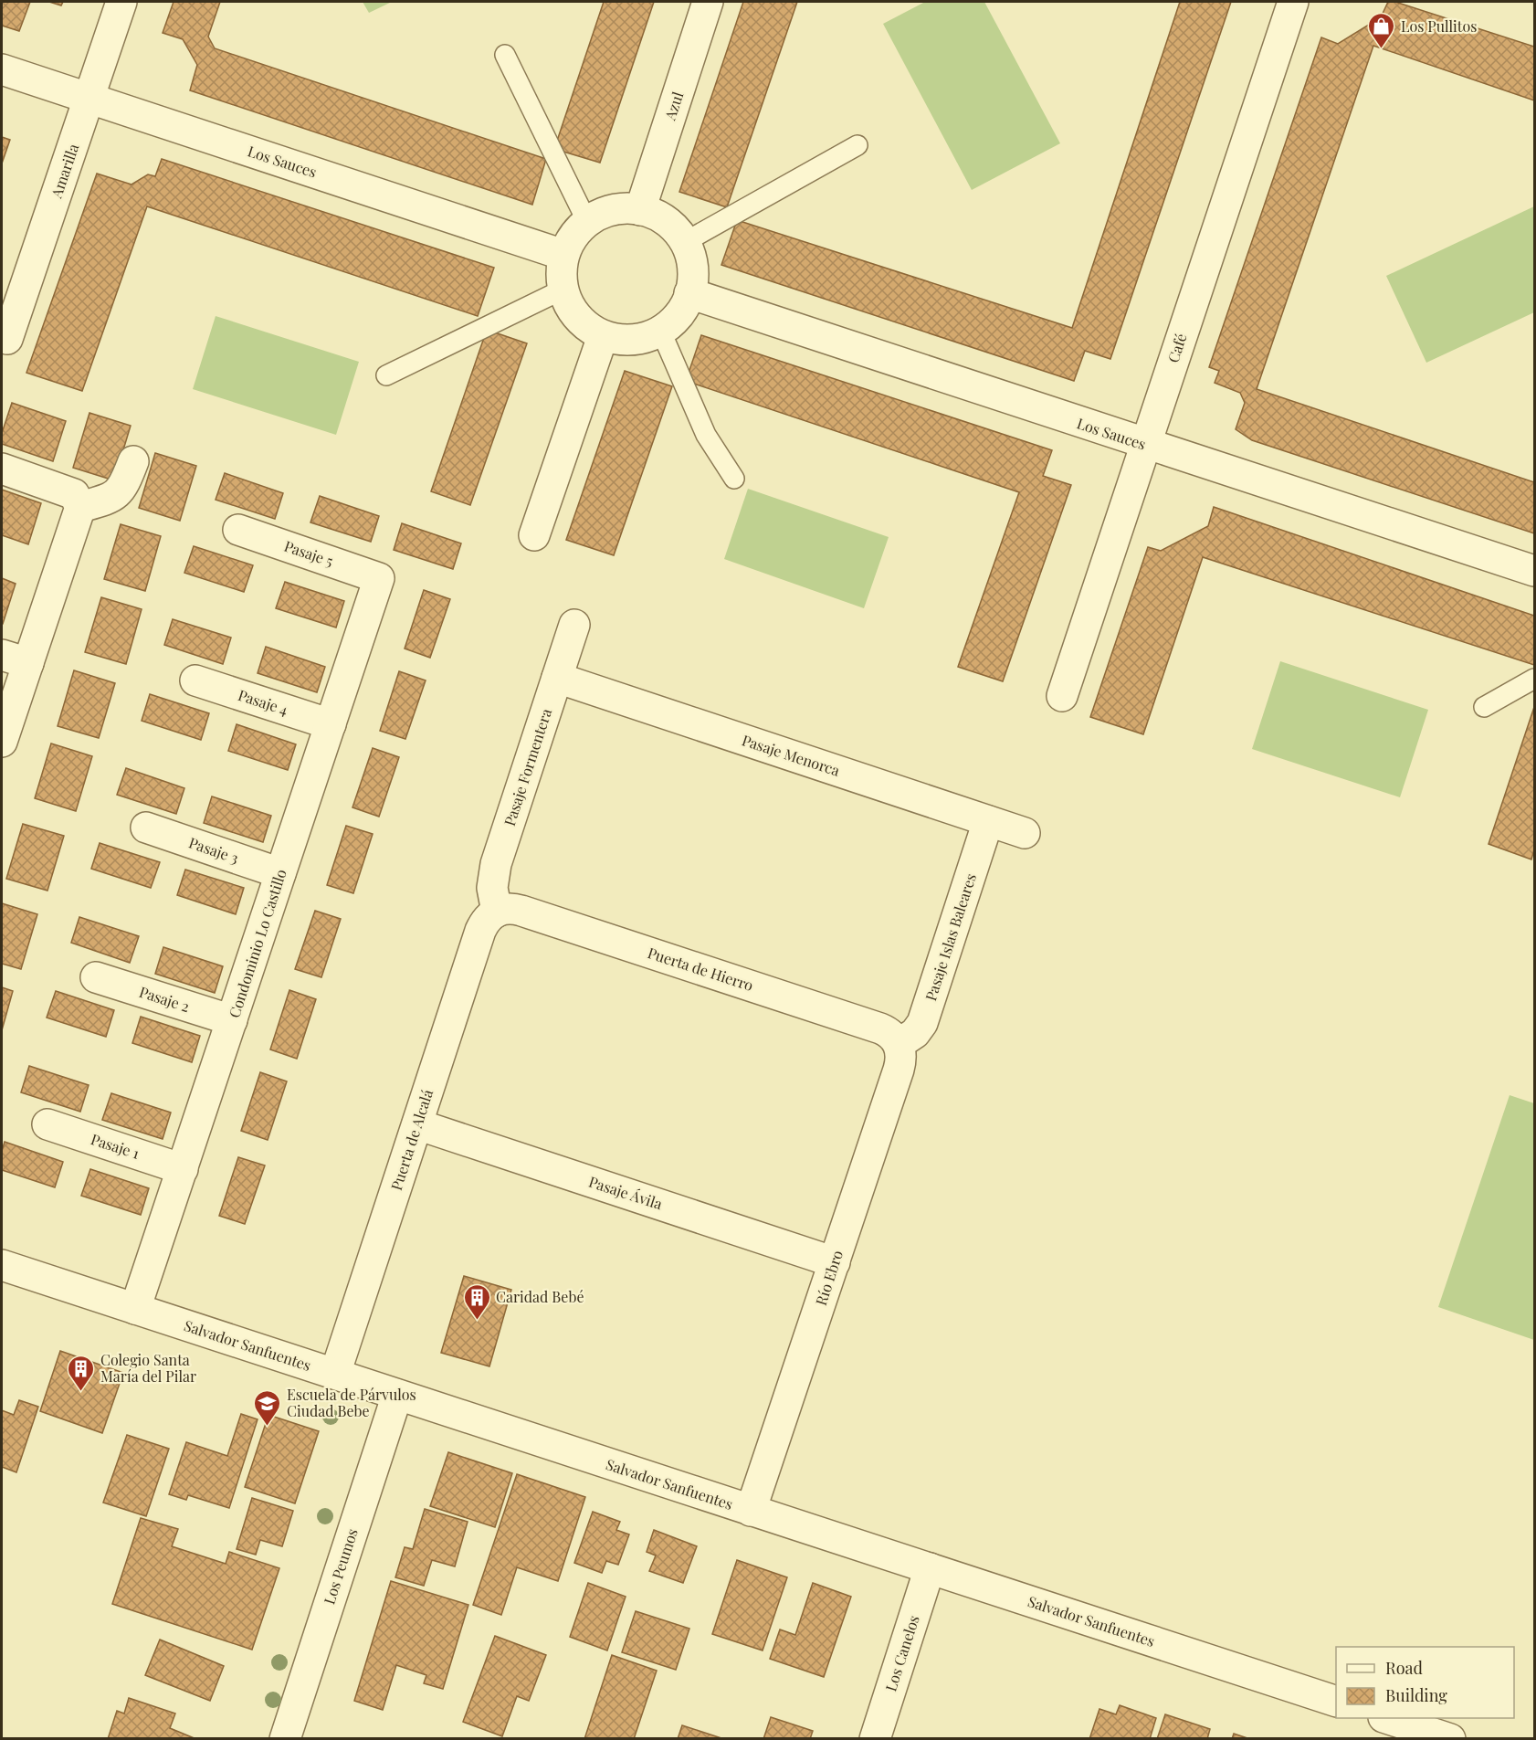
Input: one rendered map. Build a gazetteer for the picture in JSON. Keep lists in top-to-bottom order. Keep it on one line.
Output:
{"streets":{"street":["Azul","Los Sauces","Amarilla","Café","Pasaje 5","Pasaje 4","Pasaje Menorca","Pasaje Formentera","Pasaje 3","Pasaje Islas Baleares","Condominio Lo Castillo","Puerta de Hierro","Pasaje 2","Puerta de Alcalá","Pasaje 1","Pasaje Ávila","Río Ebro","Salvador Sanfuentes","Los Peumos","Los Canelos"]},"crossings":[["Azul","Los Sauces"],["Los Sauces","Amarilla"],["Los Sauces","Café"],["Pasaje 5","Condominio Lo Castillo"],["Pasaje 4","Condominio Lo Castillo"],["Pasaje Menorca","Pasaje Formentera"],["Pasaje Menorca","Pasaje Islas Baleares"],["Pasaje Formentera","Puerta de Hierro"],["Pasaje Formentera","Puerta de Alcalá"],["Pasaje 3","Condominio Lo Castillo"],["Pasaje Islas Baleares","Puerta de Hierro"],["Pasaje Islas Baleares","Río Ebro"],["Condominio Lo Castillo","Pasaje 2"],["Condominio Lo Castillo","Pasaje 1"],["Condominio Lo Castillo","Salvador Sanfuentes"],["Puerta de Hierro","Puerta de Alcalá"],["Puerta de Hierro","Río Ebro"],["Puerta de Alcalá","Pasaje Ávila"],["Puerta de Alcalá","Salvador Sanfuentes"],["Pasaje Ávila","Río Ebro"],["Río Ebro","Salvador Sanfuentes"],["Salvador Sanfuentes","Los Peumos"],["Salvador Sanfuentes","Los Canelos"]],"places":{"shop":["Los Pullitos"],"building":["Caridad Bebé","Colegio Santa María del Pilar"],"school or university":["Escuela de Párvulos Ciudad Bebe"]},"legend":["Road","Building"]}
